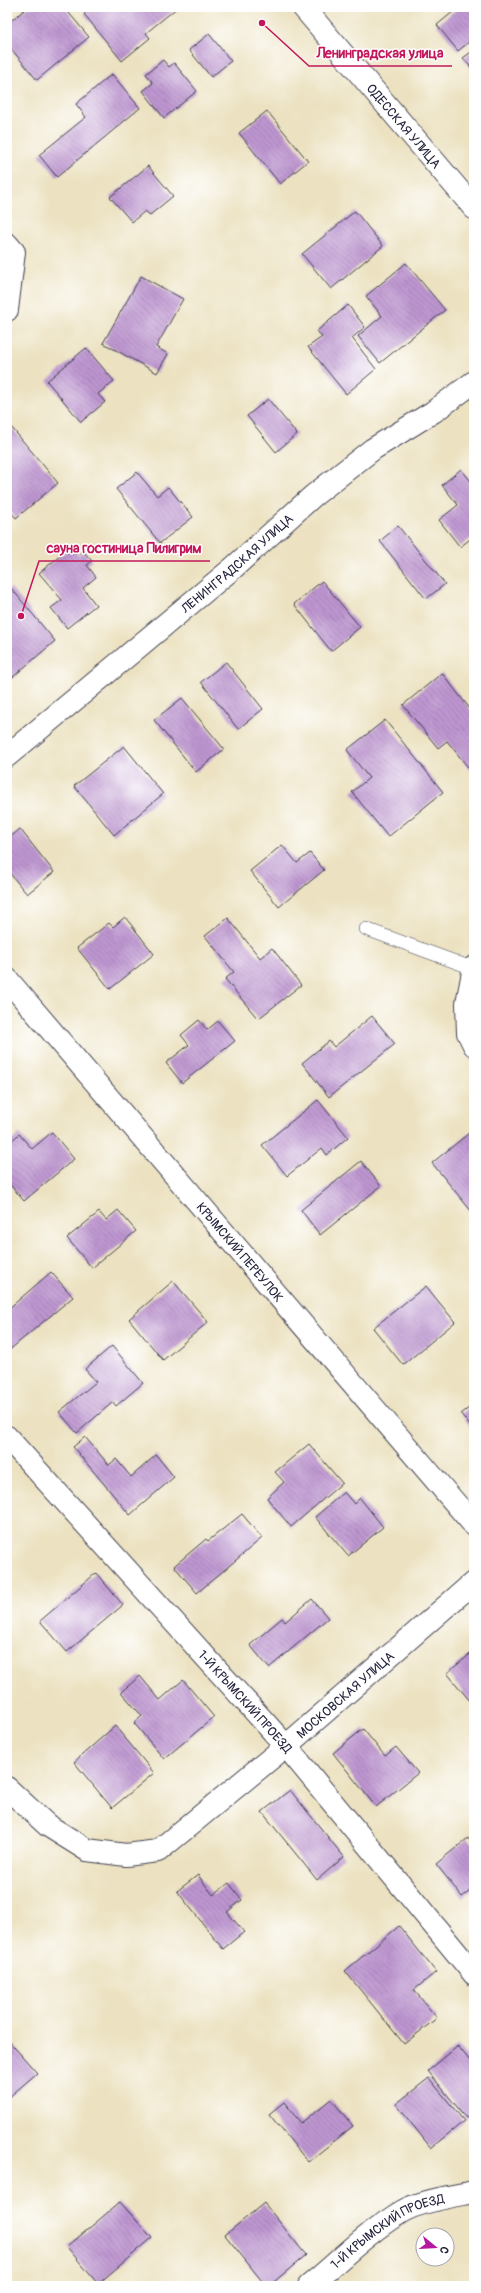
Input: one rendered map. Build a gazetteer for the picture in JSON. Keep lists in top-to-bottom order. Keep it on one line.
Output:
{"streets":{"street":["ОДЕССКАЯ УЛИЦА","ЛЕНИНГРАДСКАЯ УЛИЦА","КРЫМСКИЙ ПЕРЕУЛОК","МОСКОВСКАЯ УЛИЦА","1-Й КРЫМСКИЙ ПРОЕЗД"]},"crossings":[["МОСКОВСКАЯ УЛИЦА","1-Й КРЫМСКИЙ ПРОЕЗД"]],"places":["Ленинградская улица","сауна гостиница Пилигрим"],"north":"right"}
